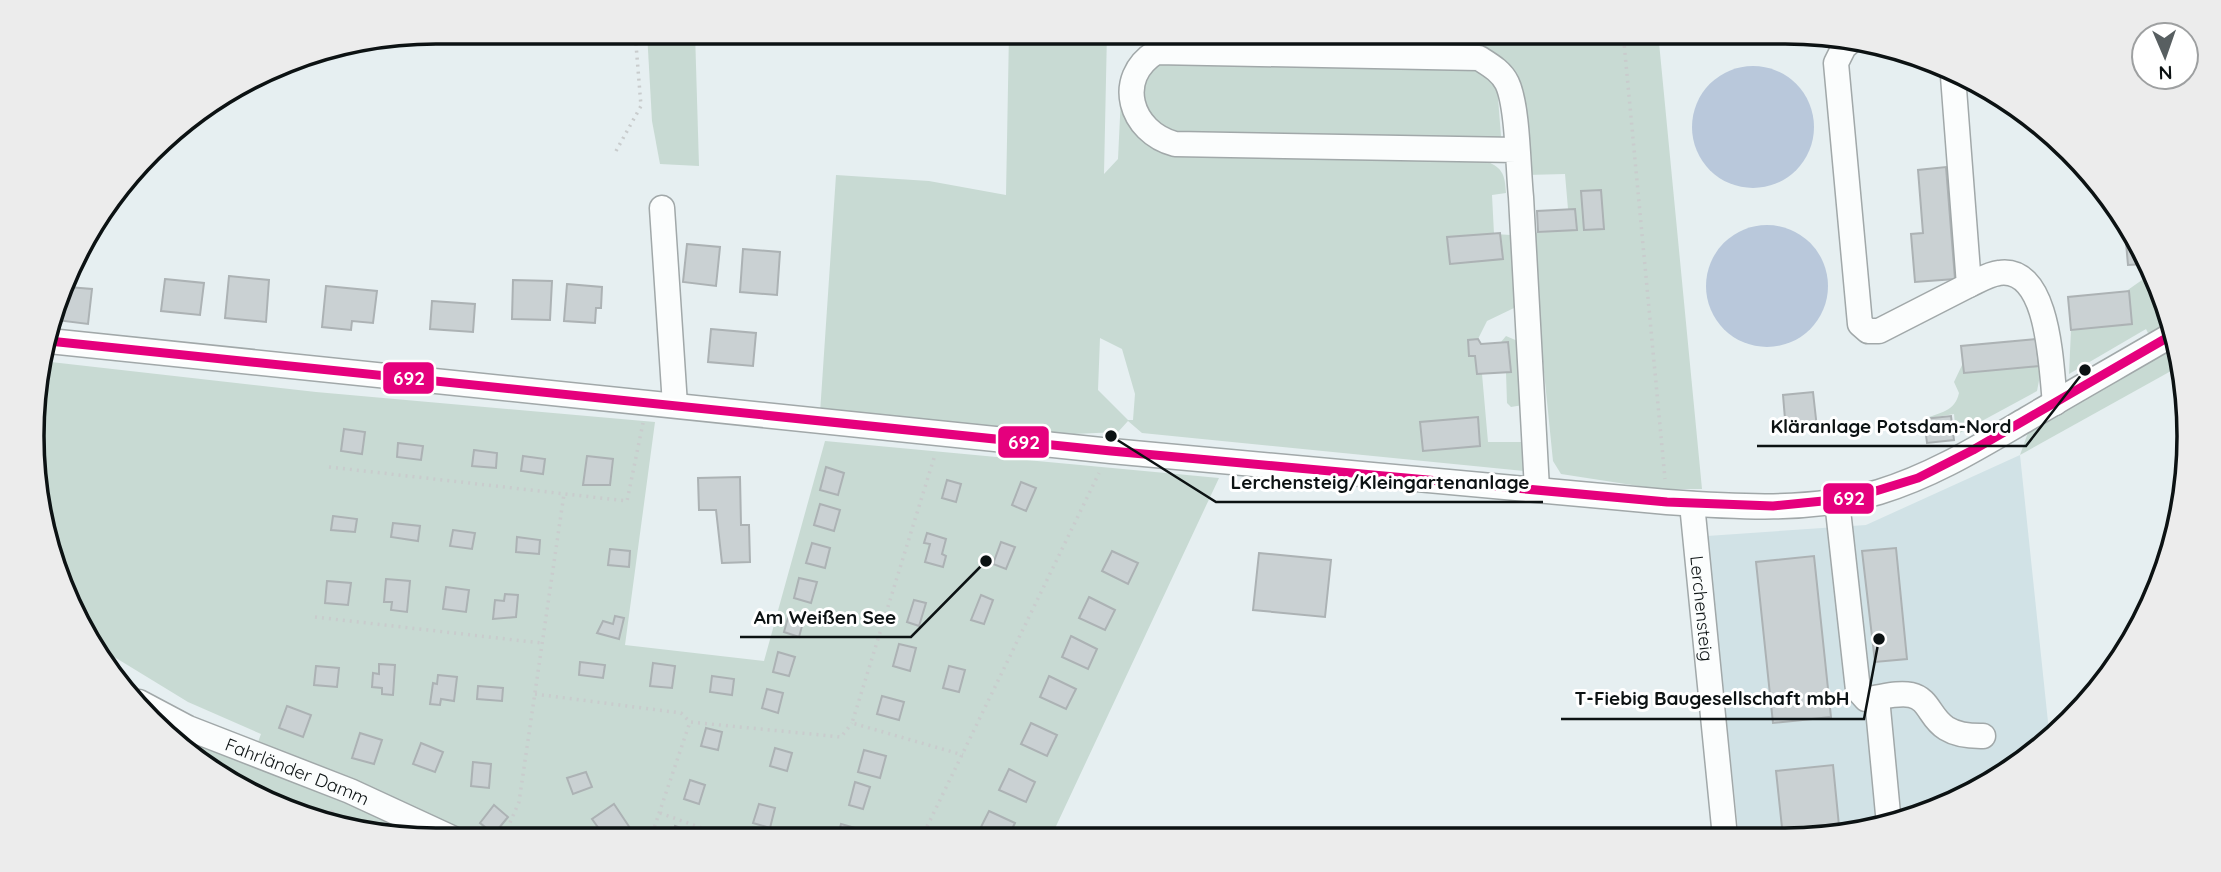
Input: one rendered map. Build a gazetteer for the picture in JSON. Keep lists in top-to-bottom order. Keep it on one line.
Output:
{"streets":{"street":["Lerchensteig","Fahrländer Damm"]},"places":["Kläranlage Potsdam-Nord","Lerchensteig/Kleingartenanlage","Am Weißen See","T-Fiebig Baugesellschaft mbH"],"lines":["transit line 692"],"north":"bottom"}
